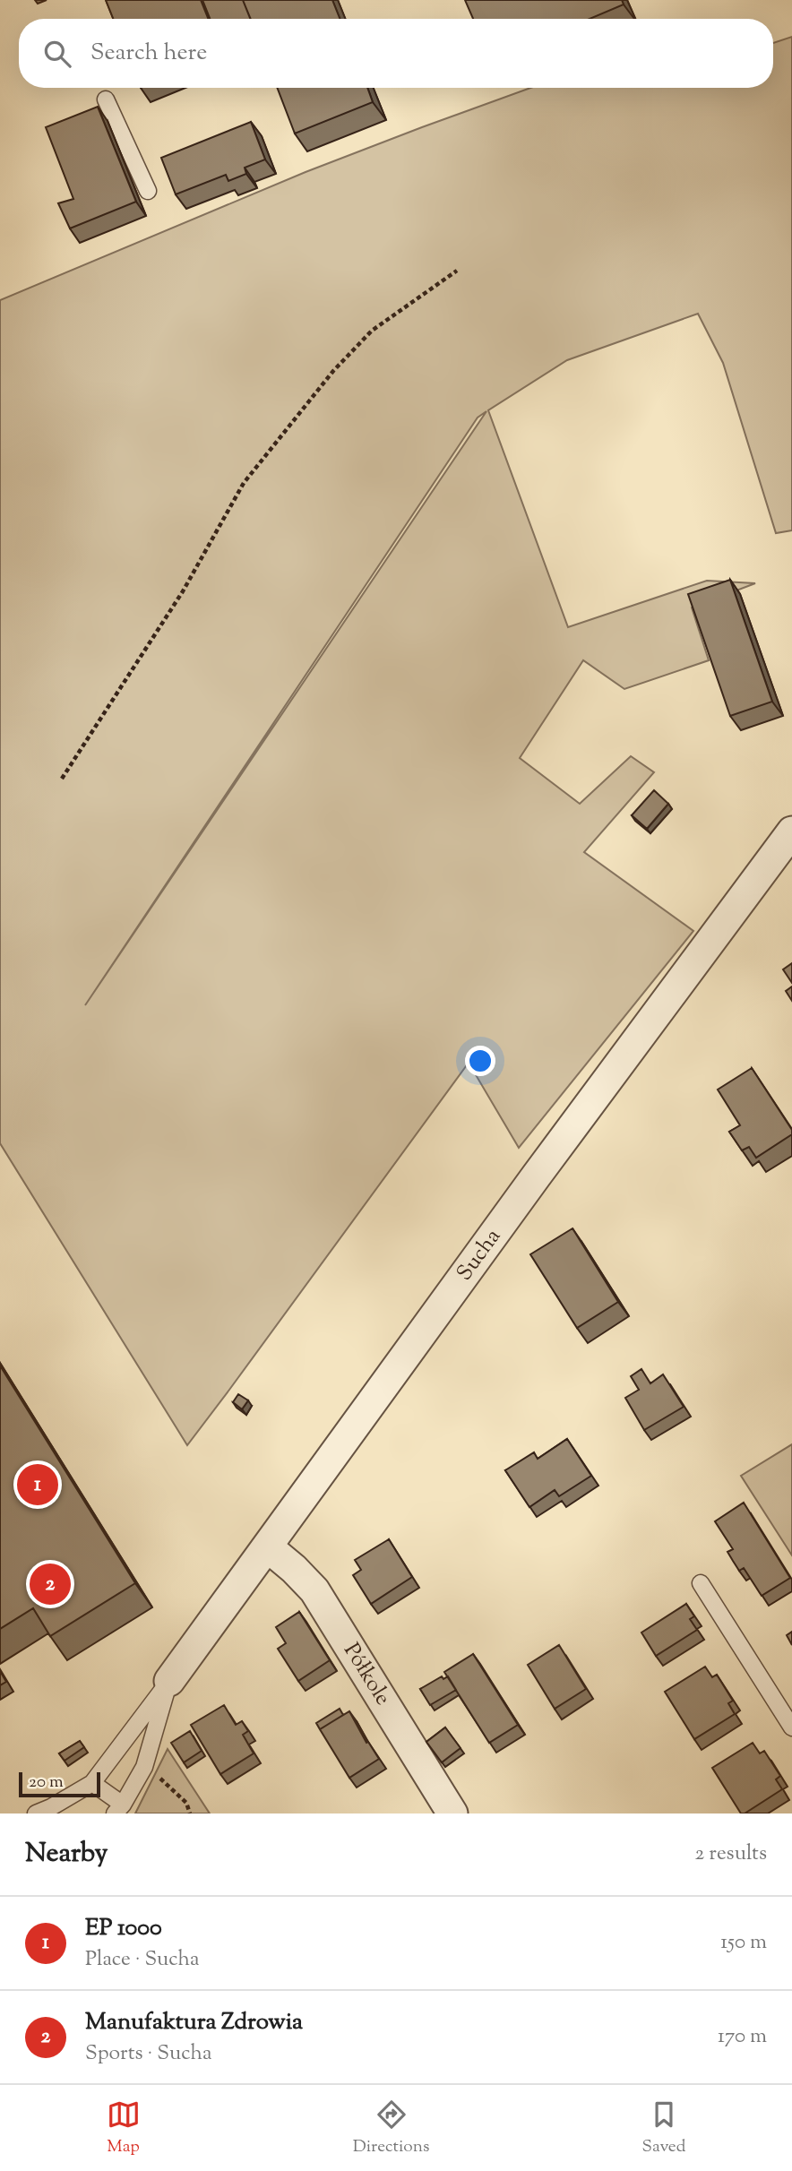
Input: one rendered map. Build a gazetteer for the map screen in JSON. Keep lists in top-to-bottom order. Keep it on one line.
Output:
{"streets":{"street":["Sucha","Półkole"]},"crossings":[["Sucha","Półkole"]],"scale_bar":"20 m","page":{"search":"Search here","pins":["1","2"],"scale":"20 m","heading":["Nearby","2 results"],"list":[{"mark":"1","name":"EP 1000","note":"Place · Sucha","value":"150 m"},{"mark":"2","name":"Manufaktura Zdrowia","note":"Sports · Sucha","value":"170 m"}],"nav":["Map","Directions","Saved"]}}
